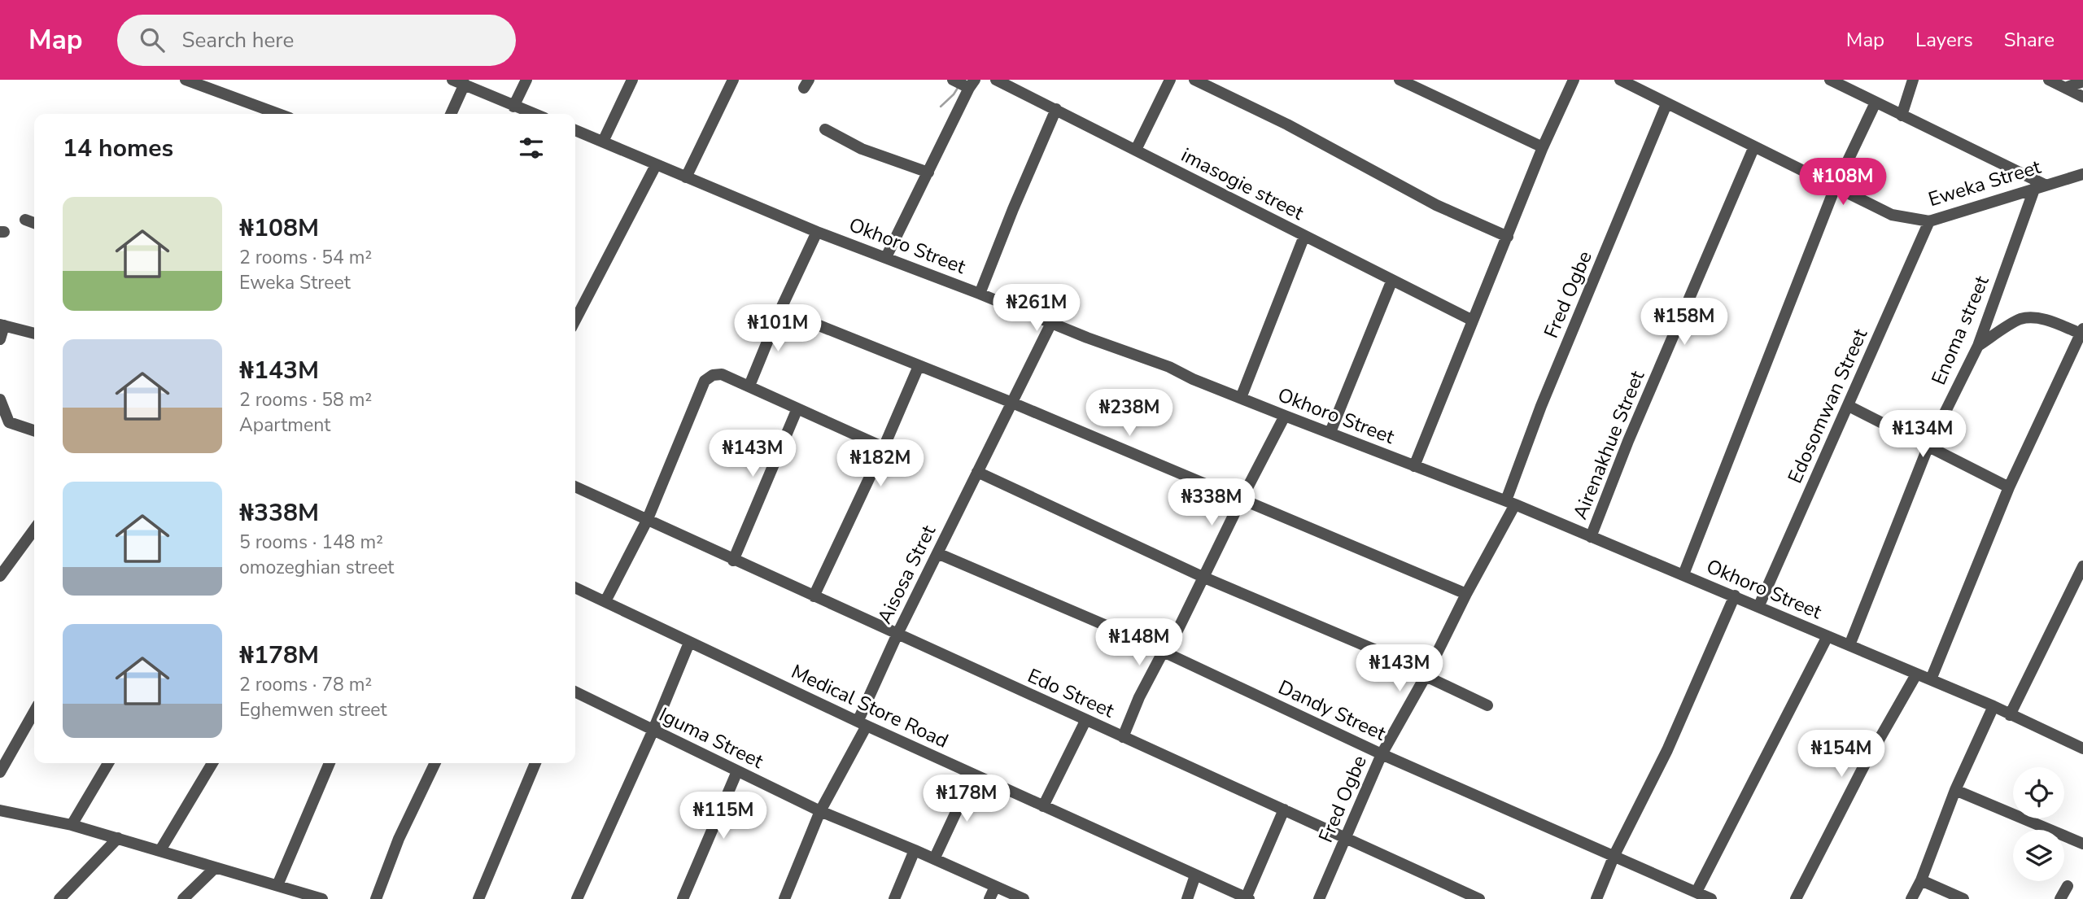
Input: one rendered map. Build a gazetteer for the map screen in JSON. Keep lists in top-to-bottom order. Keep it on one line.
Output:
{"streets":{"street":["Eweka Street","imasogie street","Okhoro Street","Fred Ogbe","Enoma street","Edosomwan Street","Airenakhue Street","Aisosa Stret","Edo Street","Medical Store Road","Dandy Street","Iguma Street"]},"crossings":[["Eweka Street","Fred Ogbe"],["Eweka Street","Enoma street"],["Eweka Street","Edosomwan Street"],["Eweka Street","Airenakhue Street"],["Okhoro Street","Fred Ogbe"],["Okhoro Street","Enoma street"],["Okhoro Street","Edosomwan Street"],["Okhoro Street","Airenakhue Street"],["Okhoro Street","Aisosa Stret"],["Fred Ogbe","Edo Street"],["Fred Ogbe","Dandy Street"],["Aisosa Stret","Edo Street"],["Aisosa Stret","Medical Store Road"],["Aisosa Stret","Dandy Street"],["Aisosa Stret","Iguma Street"]],"page":{"header":"Map","search":"Search here","nav":["Map","Layers","Share"],"heading":"14 homes","price":["₦108M","₦261M","₦158M","₦101M","₦238M","₦134M","₦143M","₦182M","₦338M","₦148M","₦143M","₦154M","₦178M","₦115M"],"list":[{"name":"₦108M","note":"2 rooms · 54 m² · Eweka Street"},{"name":"₦143M","note":"2 rooms · 58 m² · Apartment"},{"name":"₦338M","note":"5 rooms · 148 m² · omozeghian street"},{"name":"₦178M","note":"2 rooms · 78 m² · Eghemwen street"}]}}
